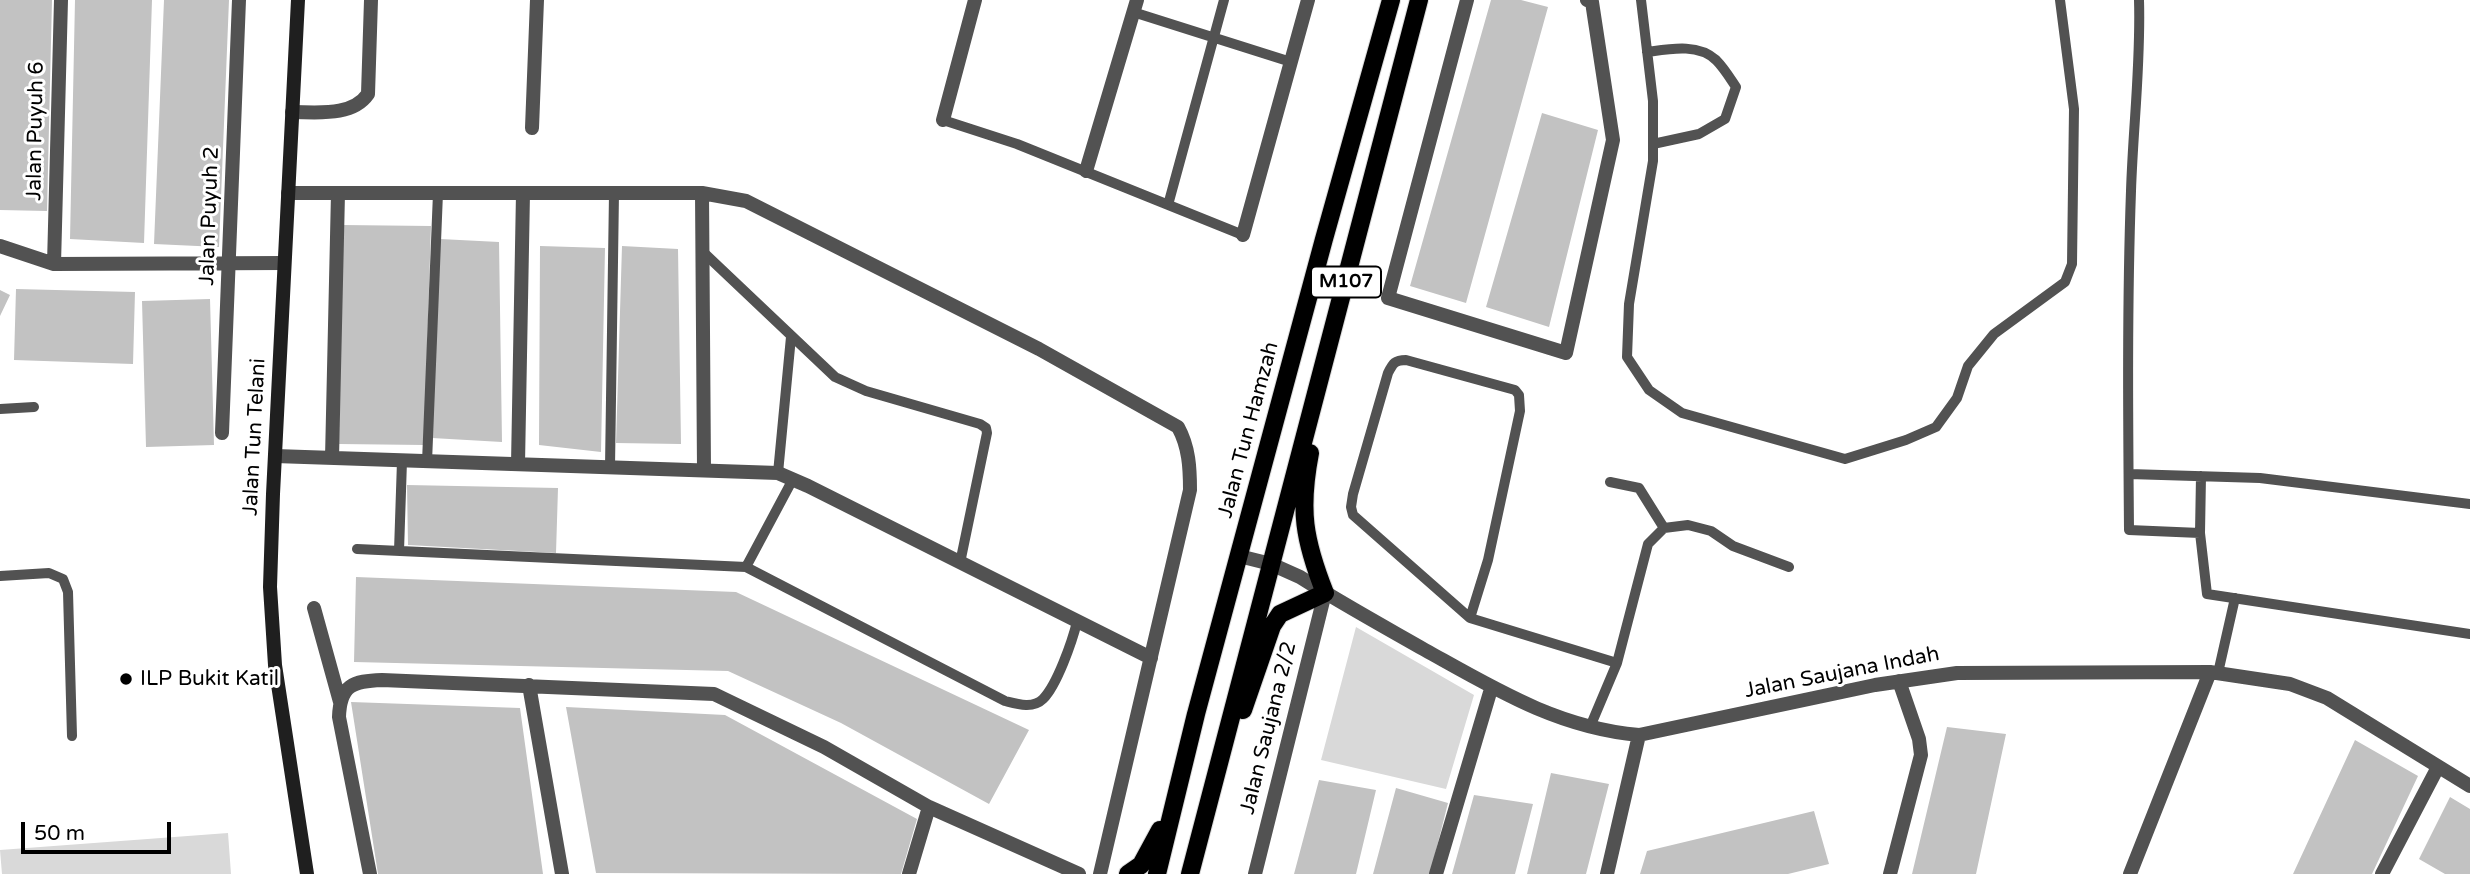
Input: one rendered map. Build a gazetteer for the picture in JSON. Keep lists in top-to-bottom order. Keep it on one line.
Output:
{"streets":{"main road":["M107","Jalan Tun Hamzah"],"street":["Jalan Puyuh 6","Jalan Puyuh 2","Jalan Tun Telani","Jalan Saujana Indah","Jalan Saujana 2/2"]},"crossings":[["M107","Jalan Saujana Indah"],["Jalan Tun Hamzah","Jalan Saujana Indah"],["Jalan Saujana Indah","Jalan Saujana 2/2"]],"places":["ILP Bukit Katil"],"scale_bar":"50 m"}
